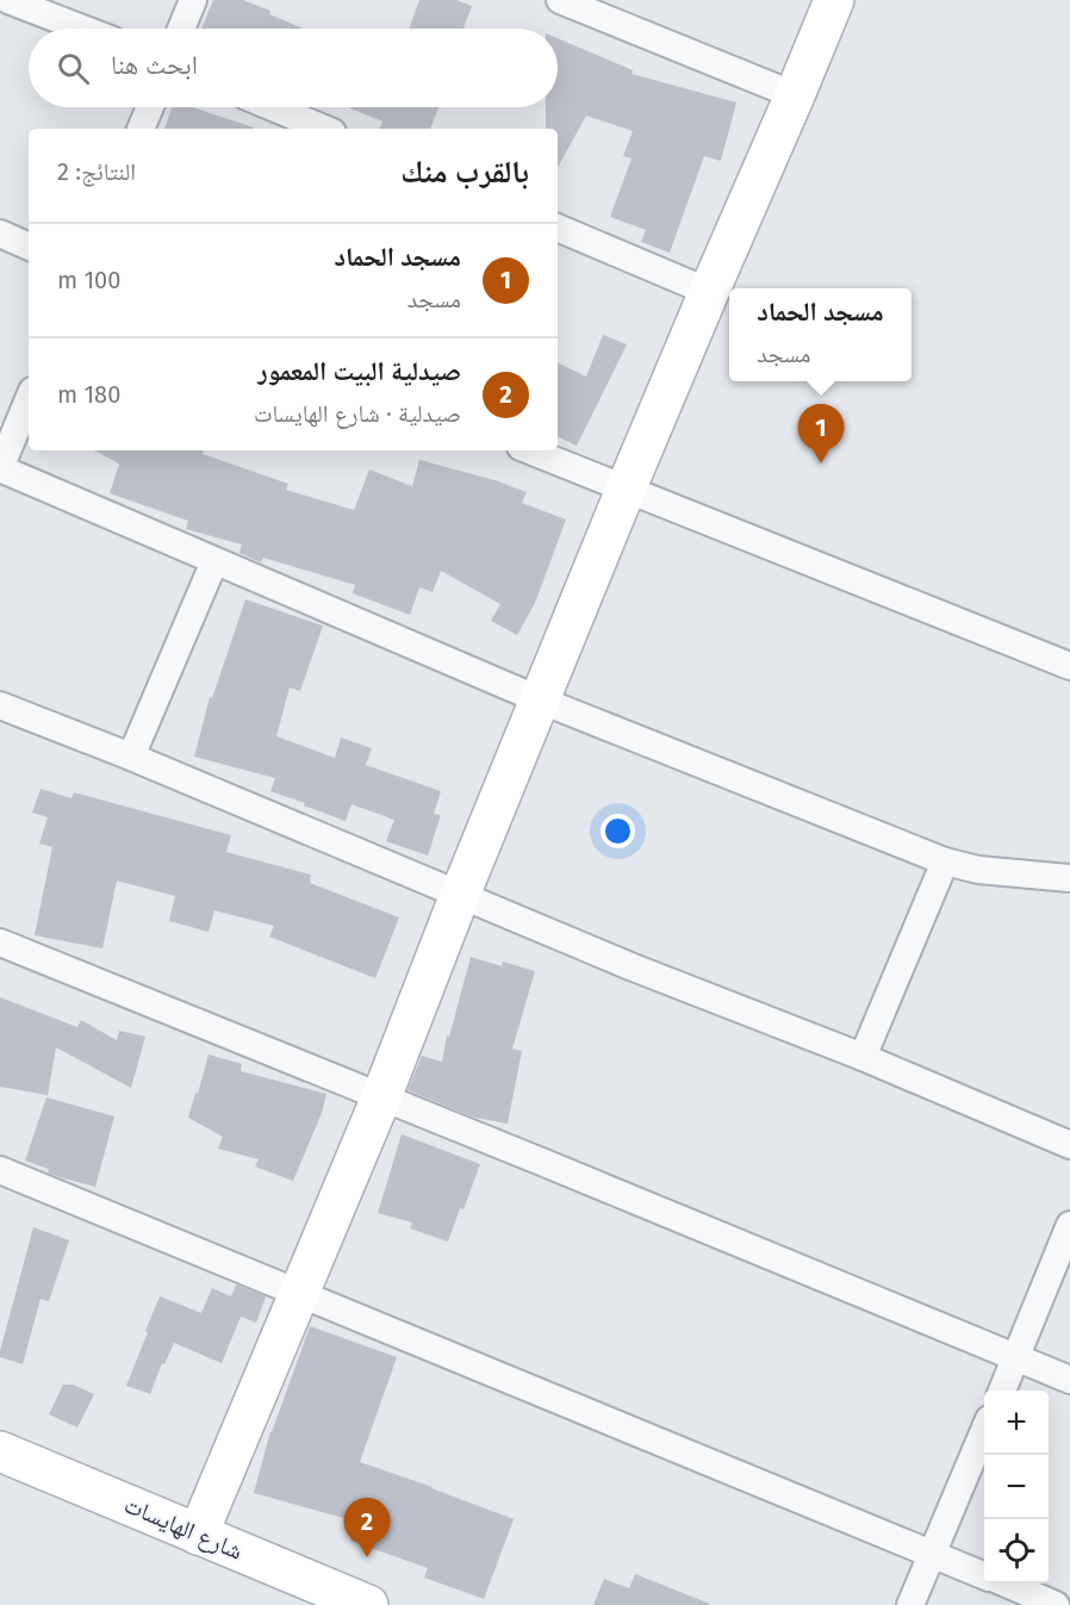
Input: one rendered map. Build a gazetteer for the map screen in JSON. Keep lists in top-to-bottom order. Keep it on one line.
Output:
{"streets":{"street":["شارع الهايسات"]},"page":{"search":"ابحث هنا","heading":["بالقرب منك","النتائج: 2"],"list":[{"mark":"1","name":"مسجد الحماد","note":"مسجد","value":"100 m"},{"mark":"2","name":"صيدلية البيت المعمور","note":"صيدلية · شارع الهايسات","value":"180 m"}],"popup":["مسجد الحماد","مسجد"],"pins":["1","2"],"map_buttons":["+","−"]}}
